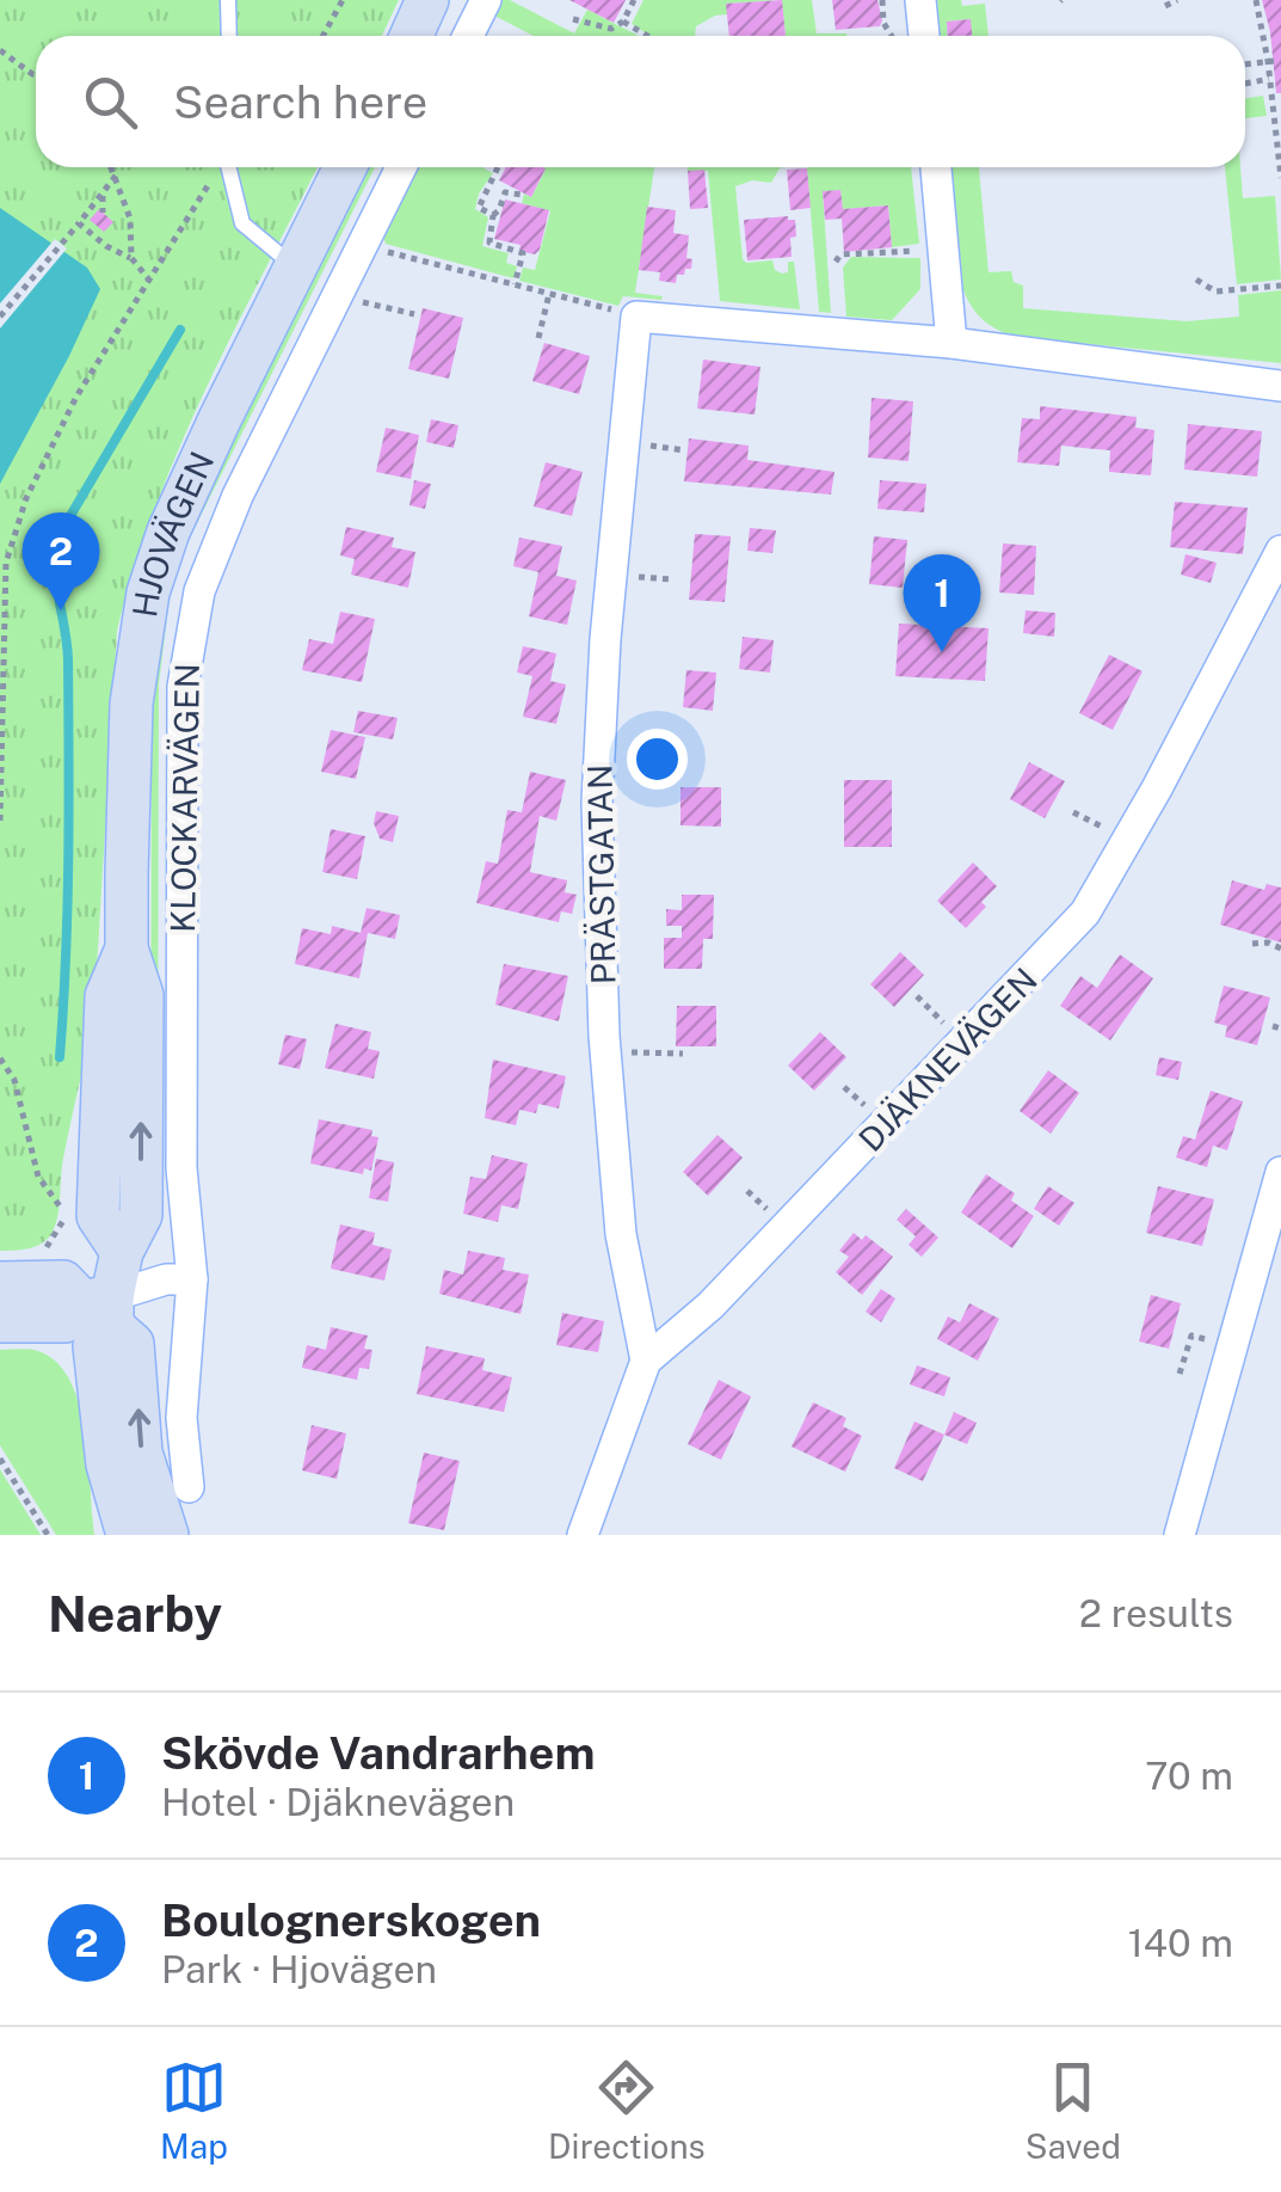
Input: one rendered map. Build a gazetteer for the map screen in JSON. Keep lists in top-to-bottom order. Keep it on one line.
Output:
{"streets":{"main road":["HJOVÄGEN"],"street":["KLOCKARVÄGEN","PRÄSTGATAN","DJÄKNEVÄGEN"]},"crossings":[["PRÄSTGATAN","DJÄKNEVÄGEN"]],"page":{"search":"Search here","pins":["2","1"],"heading":["Nearby","2 results"],"list":[{"mark":"1","name":"Skövde Vandrarhem","note":"Hotel · Djäknevägen","value":"70 m"},{"mark":"2","name":"Boulognerskogen","note":"Park · Hjovägen","value":"140 m"}],"nav":["Map","Directions","Saved"]}}
